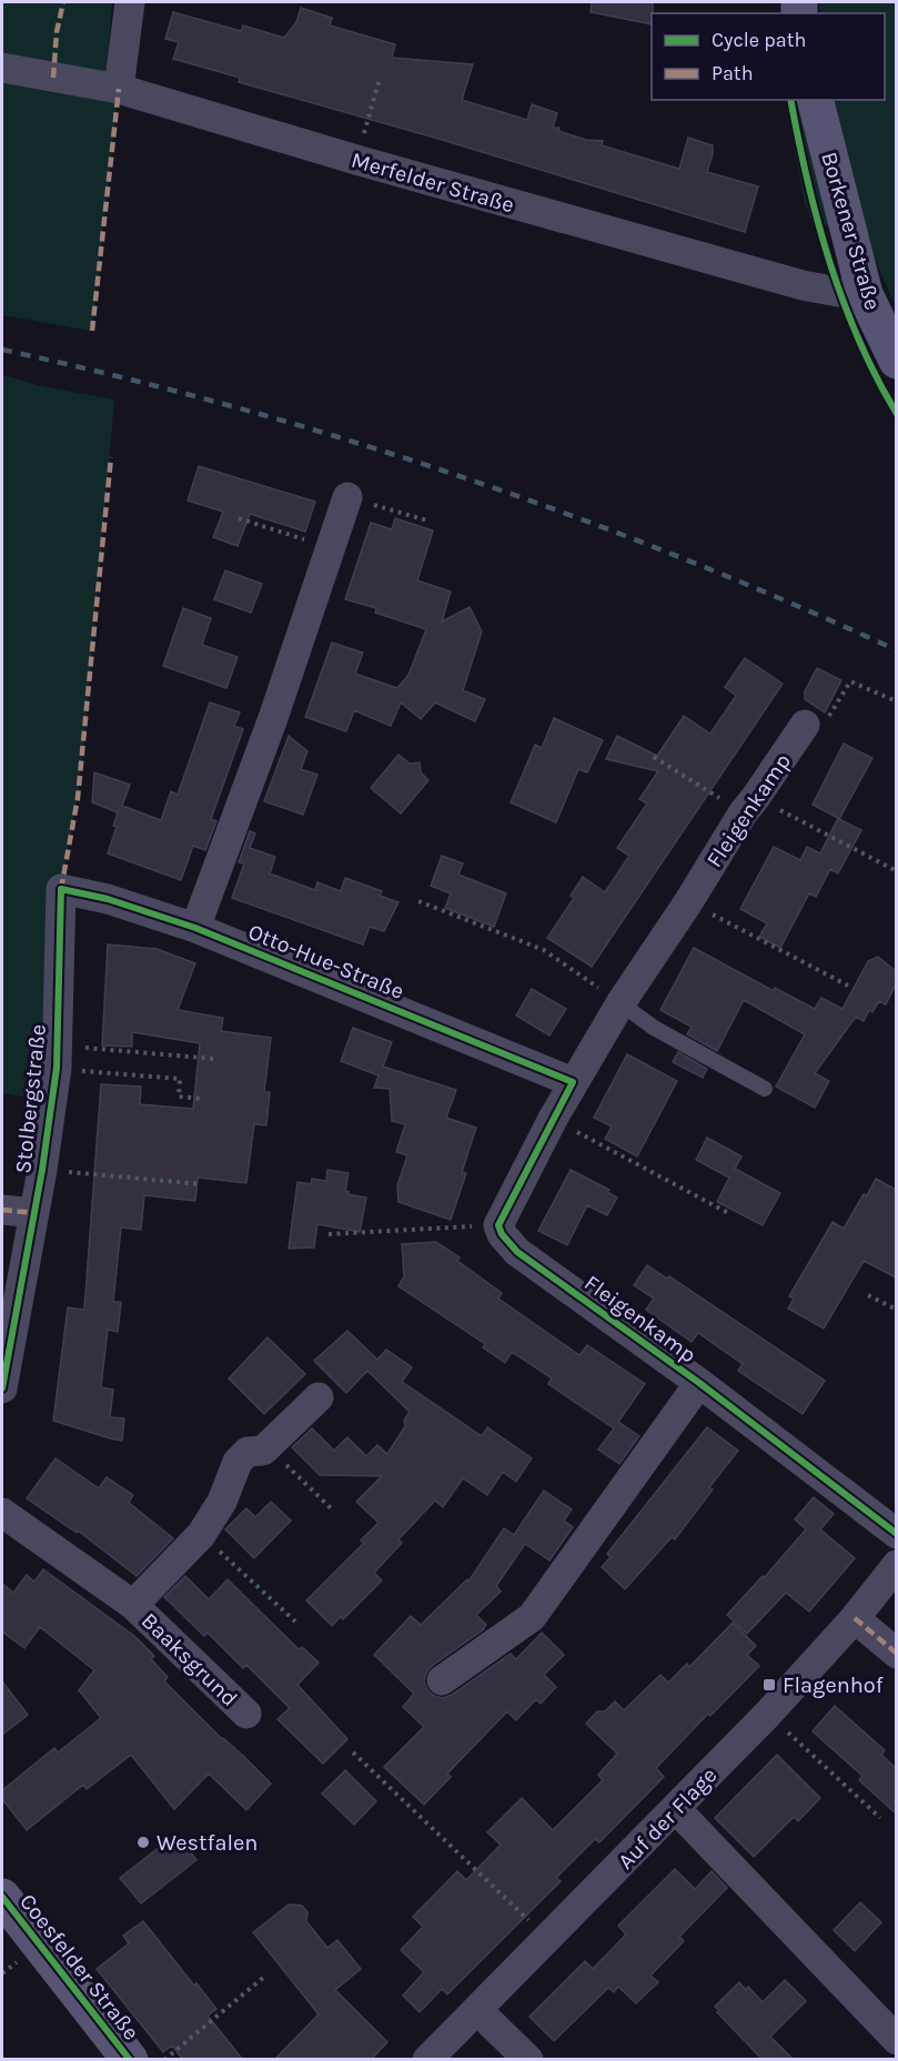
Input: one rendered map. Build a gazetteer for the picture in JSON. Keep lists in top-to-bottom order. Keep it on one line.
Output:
{"streets":{"street":["Merfelder Straße","Borkener Straße","Fleigenkamp","Otto-Hue-Straße","Stolbergstraße","Baaksgrund","Auf der Flage","Coesfelder Straße"]},"crossings":[["Merfelder Straße","Borkener Straße"],["Fleigenkamp","Otto-Hue-Straße"],["Otto-Hue-Straße","Stolbergstraße"]],"places":{"transit":["Flagenhof"],"other":["Westfalen"]},"legend":["Cycle path","Path"]}
